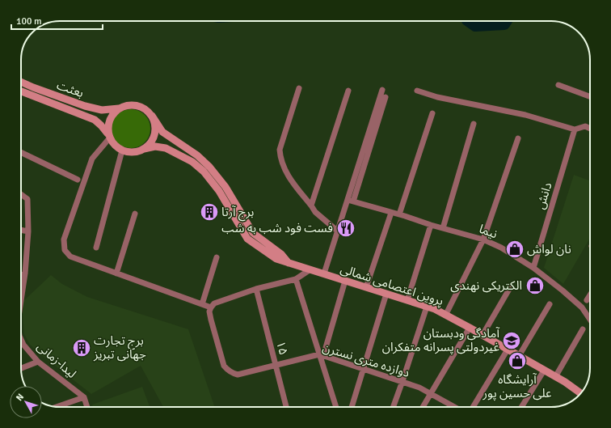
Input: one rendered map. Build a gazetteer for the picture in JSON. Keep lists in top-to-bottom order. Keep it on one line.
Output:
{"streets":{"main road":["بعثت","پروین اعتصامی شمالی"],"street":["دانش","نیما","۱۵","لیدا-زمانی","دوازده متری نسترن"]},"crossings":[["بعثت","پروین اعتصامی شمالی"],["دانش","نیما"],["۱۵","دوازده متری نسترن"]],"places":{"building":["برج آرتا","برج تجارت جهانی تبریز"],"restaurant":["فست فود شب به شب"],"shop":["نان لواش","الکتریکی نهندی","آرایشگاه علی حسین پور"],"school or university":["آمادگی ودبستان غیردولتی پسرانه متفکران"]},"scale_bar":"100 m","north":"top left"}
